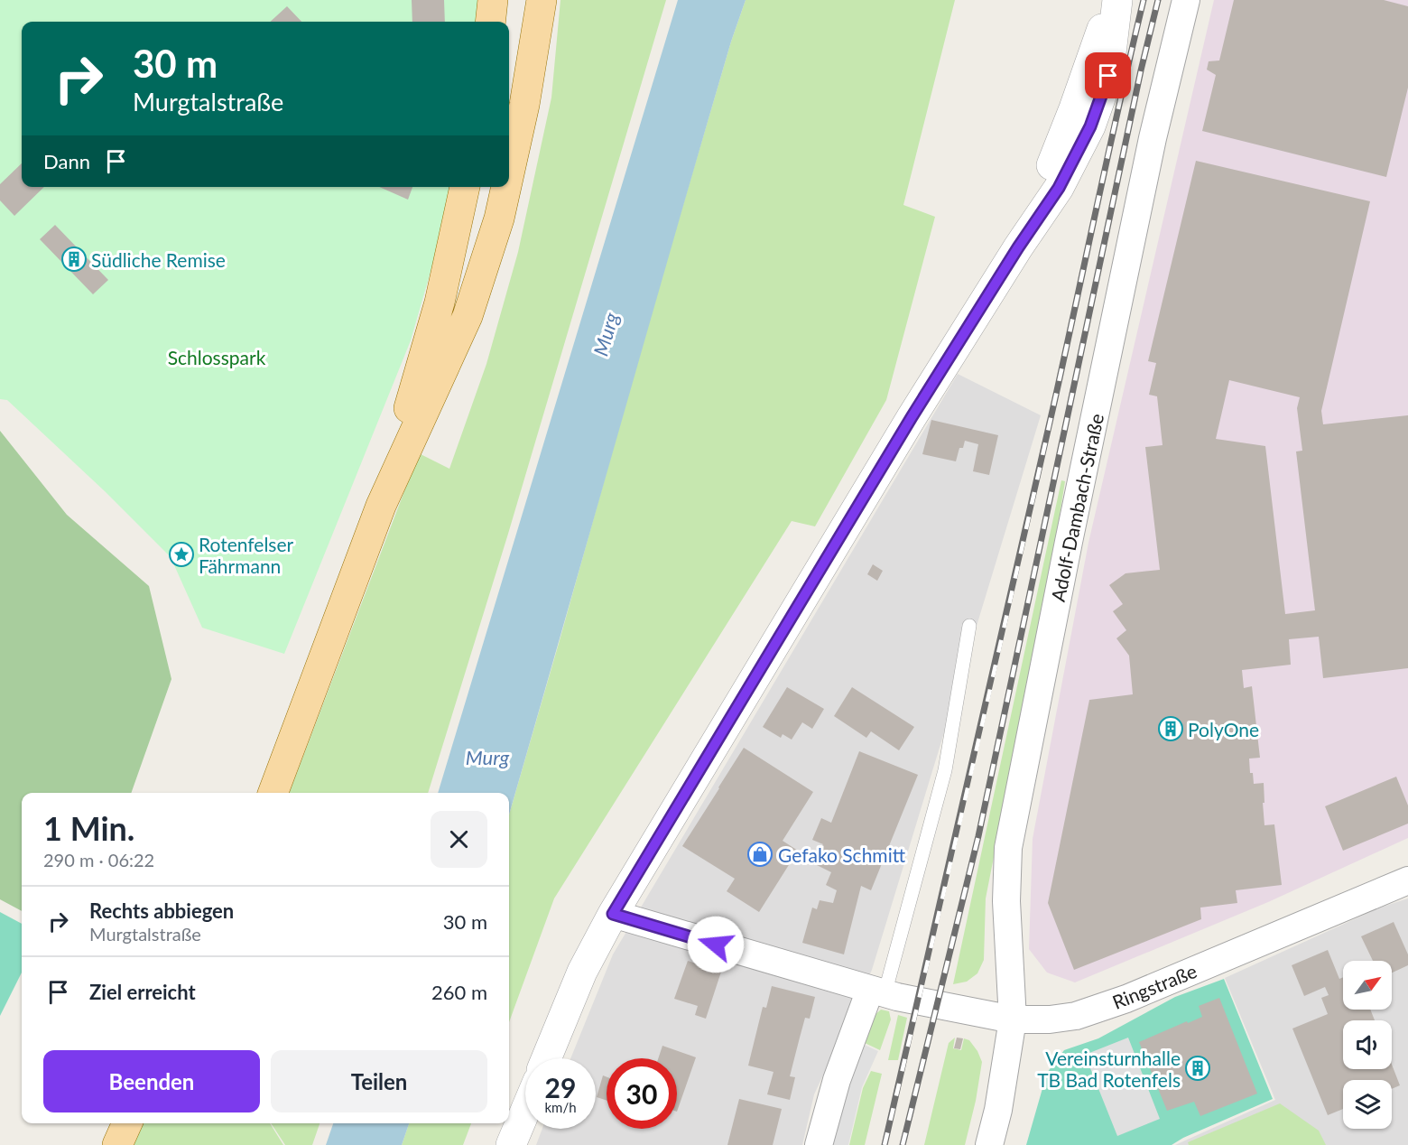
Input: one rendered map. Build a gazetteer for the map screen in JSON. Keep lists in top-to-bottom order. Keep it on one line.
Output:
{"streets":{"street":["Adolf-Dambach-Straße","Ringstraße"]},"crossings":[["Adolf-Dambach-Straße","Ringstraße"]],"water":["Murg"],"parks":["Schlosspark"],"places":{"building":["Südliche Remise","PolyOne","Vereinsturnhalle TB Bad Rotenfels"],"place":["Rotenfelser Fährmann"],"shop":["Gefako Schmitt"]},"north":"top right","page":{"turn":["30 m","Murgtalstraße"],"then":"Dann","heading":["1 Min.","290 m · 06:22"],"list":[{"name":"Rechts abbiegen","note":"Murgtalstraße","value":"30 m"},{"name":"Ziel erreicht","value":"260 m"}],"buttons":["Beenden","Teilen"],"speed":"29 km/h","limit":"30"}}
